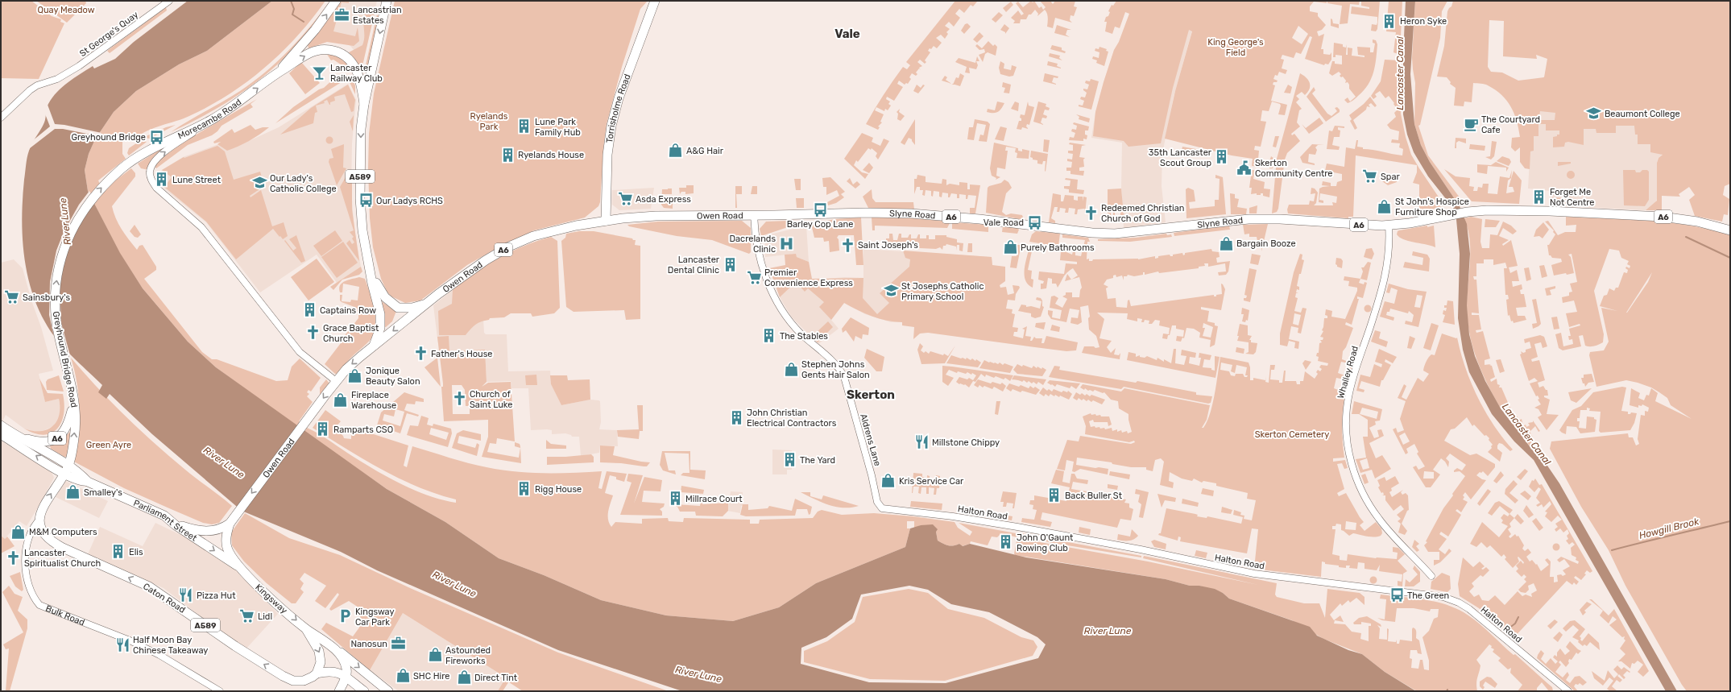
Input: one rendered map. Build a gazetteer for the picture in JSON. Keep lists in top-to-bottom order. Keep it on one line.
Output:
{"streets":{"main road":["Torrisholme Road","Morecambe Road","A589","Slyne Road","Owen Road","A6","Greyhound Bridge Road","Parliament Street","Caton Road","Kingsway","Bulk Road"],"street":["St George's Quay","Whalley Road","Aldrens Lane","Halton Road"]},"crossings":[["Torrisholme Road","Owen Road"],["Morecambe Road","A589"],["Morecambe Road","Owen Road"],["Morecambe Road","Greyhound Bridge Road"],["A589","Owen Road"],["A589","Parliament Street"],["A589","Caton Road"],["A589","Kingsway"],["Slyne Road","Owen Road"],["Slyne Road","Whalley Road"],["Owen Road","Aldrens Lane"],["Owen Road","Parliament Street"],["Owen Road","Kingsway"],["A6","Greyhound Bridge Road"],["A6","Parliament Street"],["Greyhound Bridge Road","Parliament Street"],["Greyhound Bridge Road","Bulk Road"],["Aldrens Lane","Halton Road"],["Parliament Street","Kingsway"],["Parliament Street","Bulk Road"],["Caton Road","Bulk Road"]],"one_way":["Greyhound Bridge Road","Caton Road","Kingsway"],"districts":["Vale","Skerton"],"water":["Lancaster Canal","River Lune","Howgill Brook"],"parks":["Quay Meadow","King George's Field","Ryelands Park","Skerton Cemetery","Green Ayre"],"places":{"office":["Lancastrian Estates","Nanosun"],"building":["Heron Syke","Lune Park Family Hub","Ryelands House","35th Lancaster Scout Group","Lune Street","Forget Me Not Centre","Lancaster Dental Clinic","Captains Row","The Stables","John Christian Electrical Contractors","Ramparts CSO","The Yard","Rigg House","Back Buller St","Millrace Court","John O'Gaunt Rowing Club","Elis"],"bar":["Lancaster Railway Club"],"school or university":["Beaumont College","Our Lady's Catholic College","St Josephs Catholic Primary School"],"cafe":["The Courtyard Cafe"],"bus stop":["Greyhound Bridge","Our Ladys RCHS","Barley Cop Lane","Vale Road","The Green"],"shop":["A&G Hair","St John's Hospice Furniture Shop","Bargain Booze","Purely Bathrooms","Stephen Johns Gents Hair Salon","Jonique Beauty Salon","Fireplace Warehouse","Kris Service Car","Smalley's","M&M Computers","Astounded Fireworks","SHC Hire","Direct Tint"],"public building":["Skerton Community Centre"],"supermarket":["Spar","Asda Express","Premier Convenience Express","Sainsbury's","Lidl"],"church":["Redeemed Christian Church of God","Saint Joseph's","Grace Baptist Church","Father's House","Church of Saint Luke","Lancaster Spiritualist Church"],"hospital":["Dacrelands Clinic"],"restaurant":["Millstone Chippy","Pizza Hut","Half Moon Bay Chinese Takeaway"],"parking":["Kingsway Car Park"]}}
